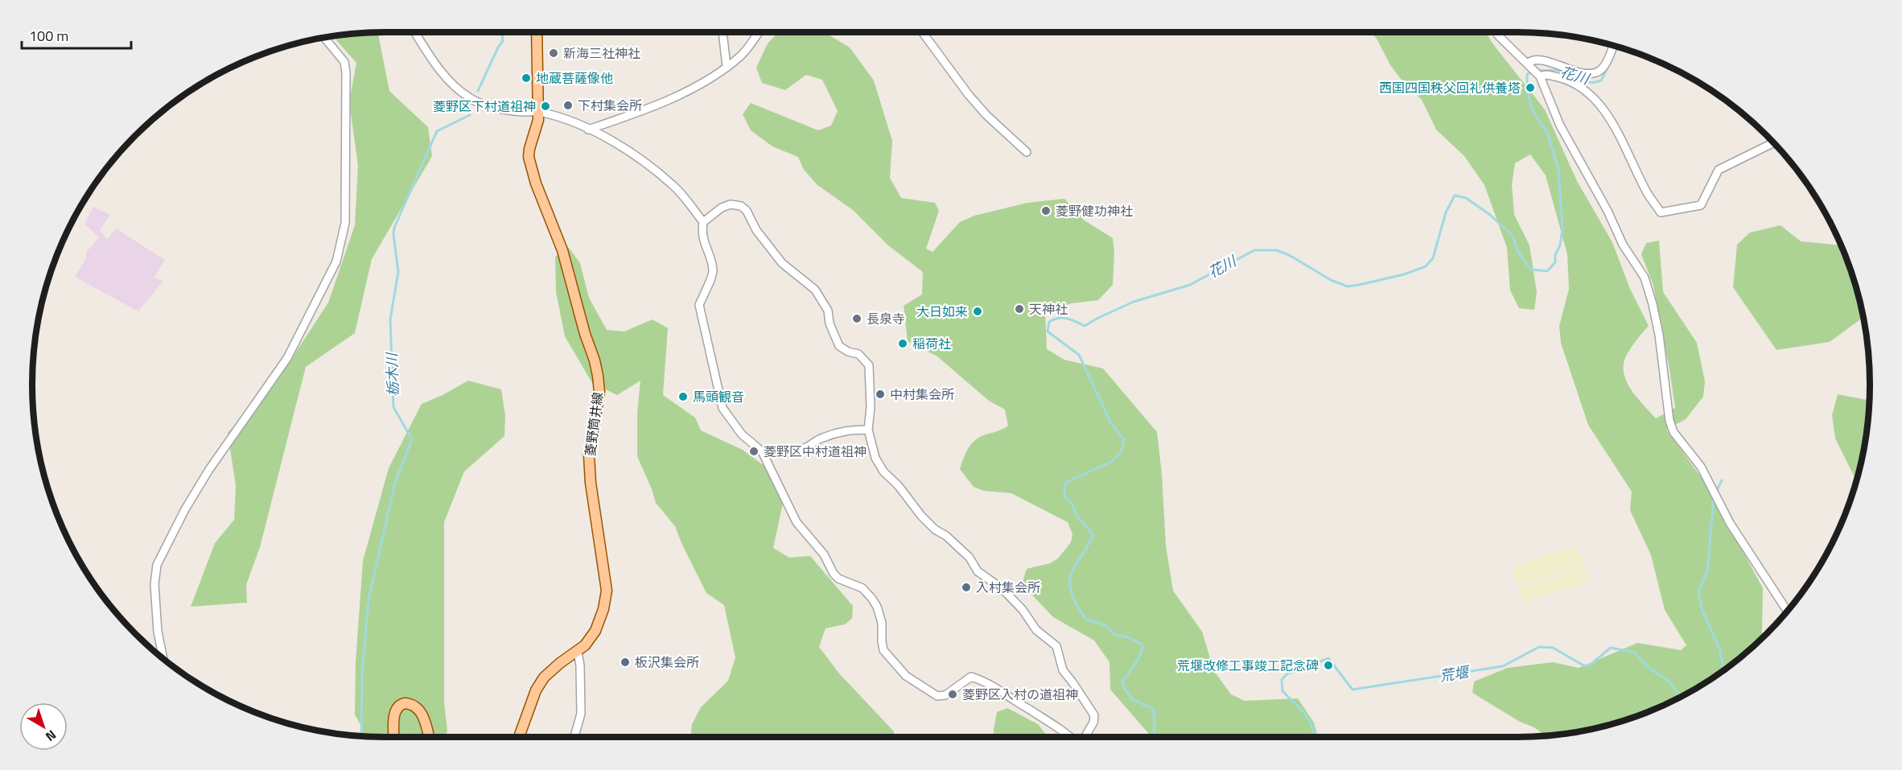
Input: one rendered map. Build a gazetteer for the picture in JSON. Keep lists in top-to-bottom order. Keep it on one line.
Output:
{"streets":{"main road":["菱野筒井線"]},"water":["花川","栃木川","荒堰"],"places":["新海三社神社","地蔵菩薩像他","西国四国秩父回礼供養塔","下村集会所","菱野区下村道祖神","菱野健功神社","天神社","大日如来","長泉寺","稲荷社","中村集会所","馬頭観音","菱野区中村道祖神","入村集会所","板沢集会所","荒堰改修工事竣工記念碑","菱野区入村の道祖神"],"scale_bar":"100 m","north":"bottom right"}
